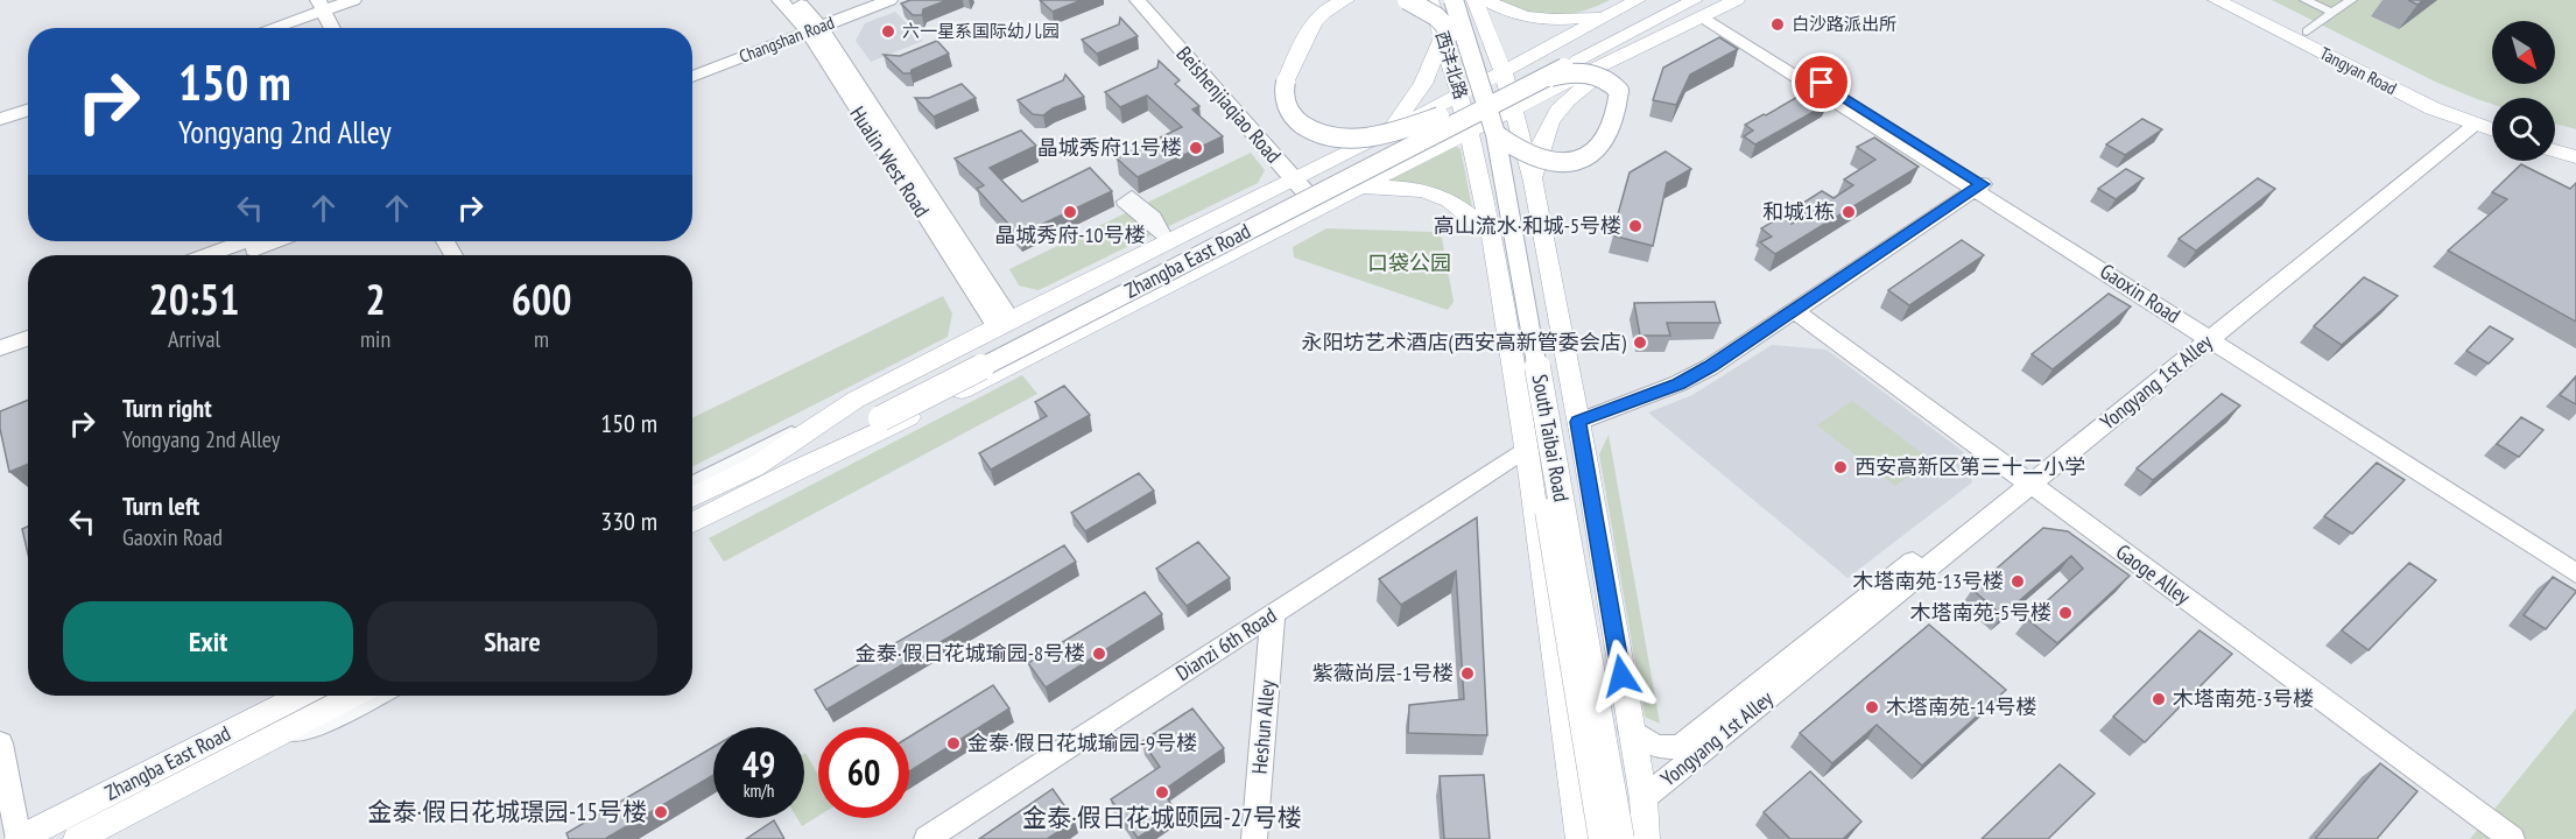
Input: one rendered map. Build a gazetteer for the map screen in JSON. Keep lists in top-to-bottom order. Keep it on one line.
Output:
{"streets":{"main road":["西沣北路","Tangyan Road","Zhangba East Road","South Taibai Road"],"street":["Changshan Road","Beishenjiaqiao Road","Hualin West Road","Gaoxin Road","Yongyang 1st Alley","Gaoge Alley","Dianzi 6th Road","Heshun Alley"]},"crossings":[["Changshan Road","Hualin West Road"],["西沣北路","Zhangba East Road"],["西沣北路","South Taibai Road"],["Tangyan Road","Yongyang 1st Alley"],["Beishenjiaqiao Road","Zhangba East Road"],["Hualin West Road","Zhangba East Road"],["Gaoxin Road","Yongyang 1st Alley"],["Yongyang 1st Alley","South Taibai Road"],["Yongyang 1st Alley","Gaoge Alley"],["South Taibai Road","Dianzi 6th Road"],["Dianzi 6th Road","Heshun Alley"]],"parks":["口袋公园"],"places":["白沙路派出所","六一星系国际幼儿园","晶城秀府11号楼","晶城秀府-10号楼","和城1栋","高山流水·和城-5号楼","永阳坊艺术酒店(西安高新管委会店)","西安高新区第三十二小学","木塔南苑-13号楼","木塔南苑-5号楼","金泰·假日花城瑜园-8号楼","紫薇尚层-1号楼","木塔南苑-3号楼","木塔南苑-14号楼","金泰·假日花城瑜园-9号楼","金泰·假日花城颐园-27号楼","金泰·假日花城璟园-15号楼"],"north":"bottom right","page":{"turn":["150 m","Yongyang 2nd Alley"],"eta":["20:51","Arrival","2","min","600","m"],"list":[{"name":"Turn right","note":"Yongyang 2nd Alley","value":"150 m"},{"name":"Turn left","note":"Gaoxin Road","value":"330 m"}],"buttons":["Exit","Share"],"speed":"49 km/h","limit":"60"}}
